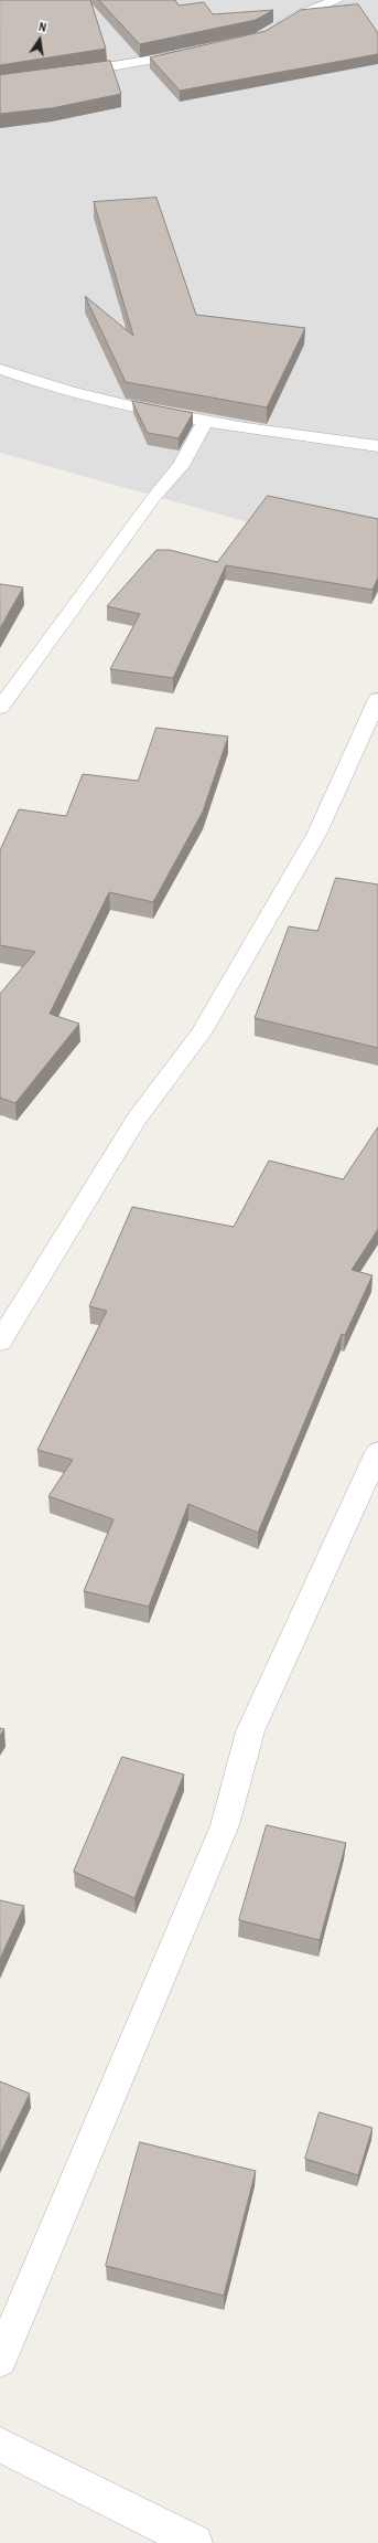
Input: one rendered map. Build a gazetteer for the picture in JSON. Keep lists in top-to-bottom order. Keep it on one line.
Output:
{"north":"top"}
